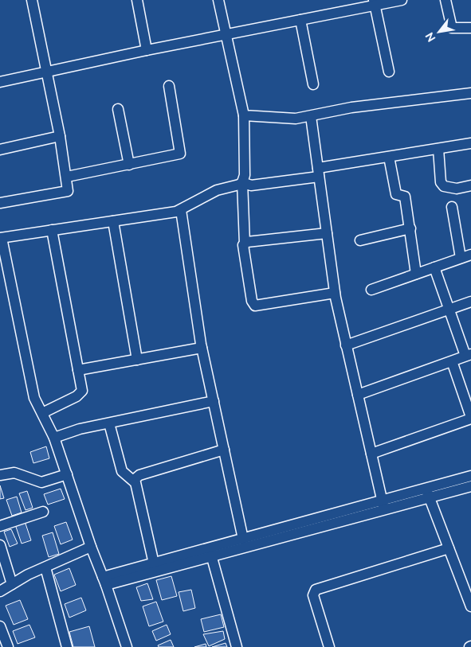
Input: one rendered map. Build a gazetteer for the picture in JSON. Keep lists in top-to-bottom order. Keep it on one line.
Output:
{"north":"bottom left"}
